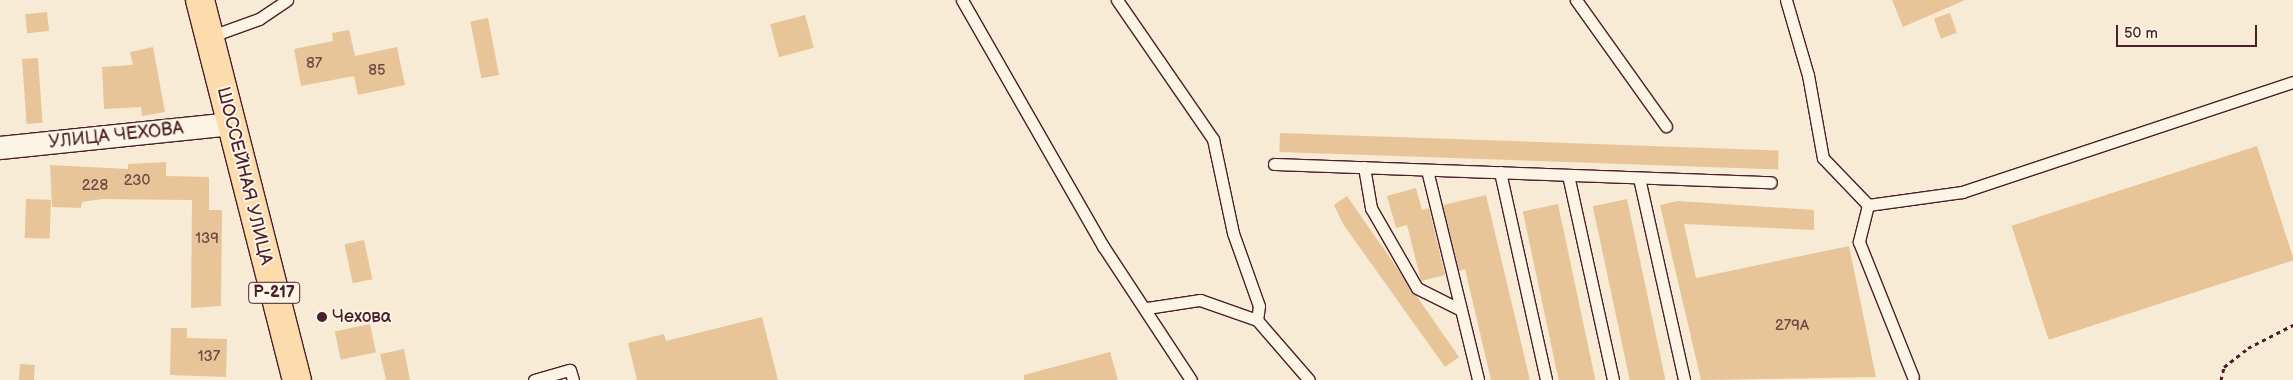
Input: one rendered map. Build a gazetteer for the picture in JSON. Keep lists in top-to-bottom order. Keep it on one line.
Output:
{"streets":{"highway":["ШОССЕЙНАЯ УЛИЦА","Р-217"],"street":["УЛИЦА ЧЕХОВА"]},"crossings":[["УЛИЦА ЧЕХОВА","ШОССЕЙНАЯ УЛИЦА"]],"places":["Чехова"],"house_numbers":["87","85","230","228","139","279А","137"],"scale_bar":"50 m"}
